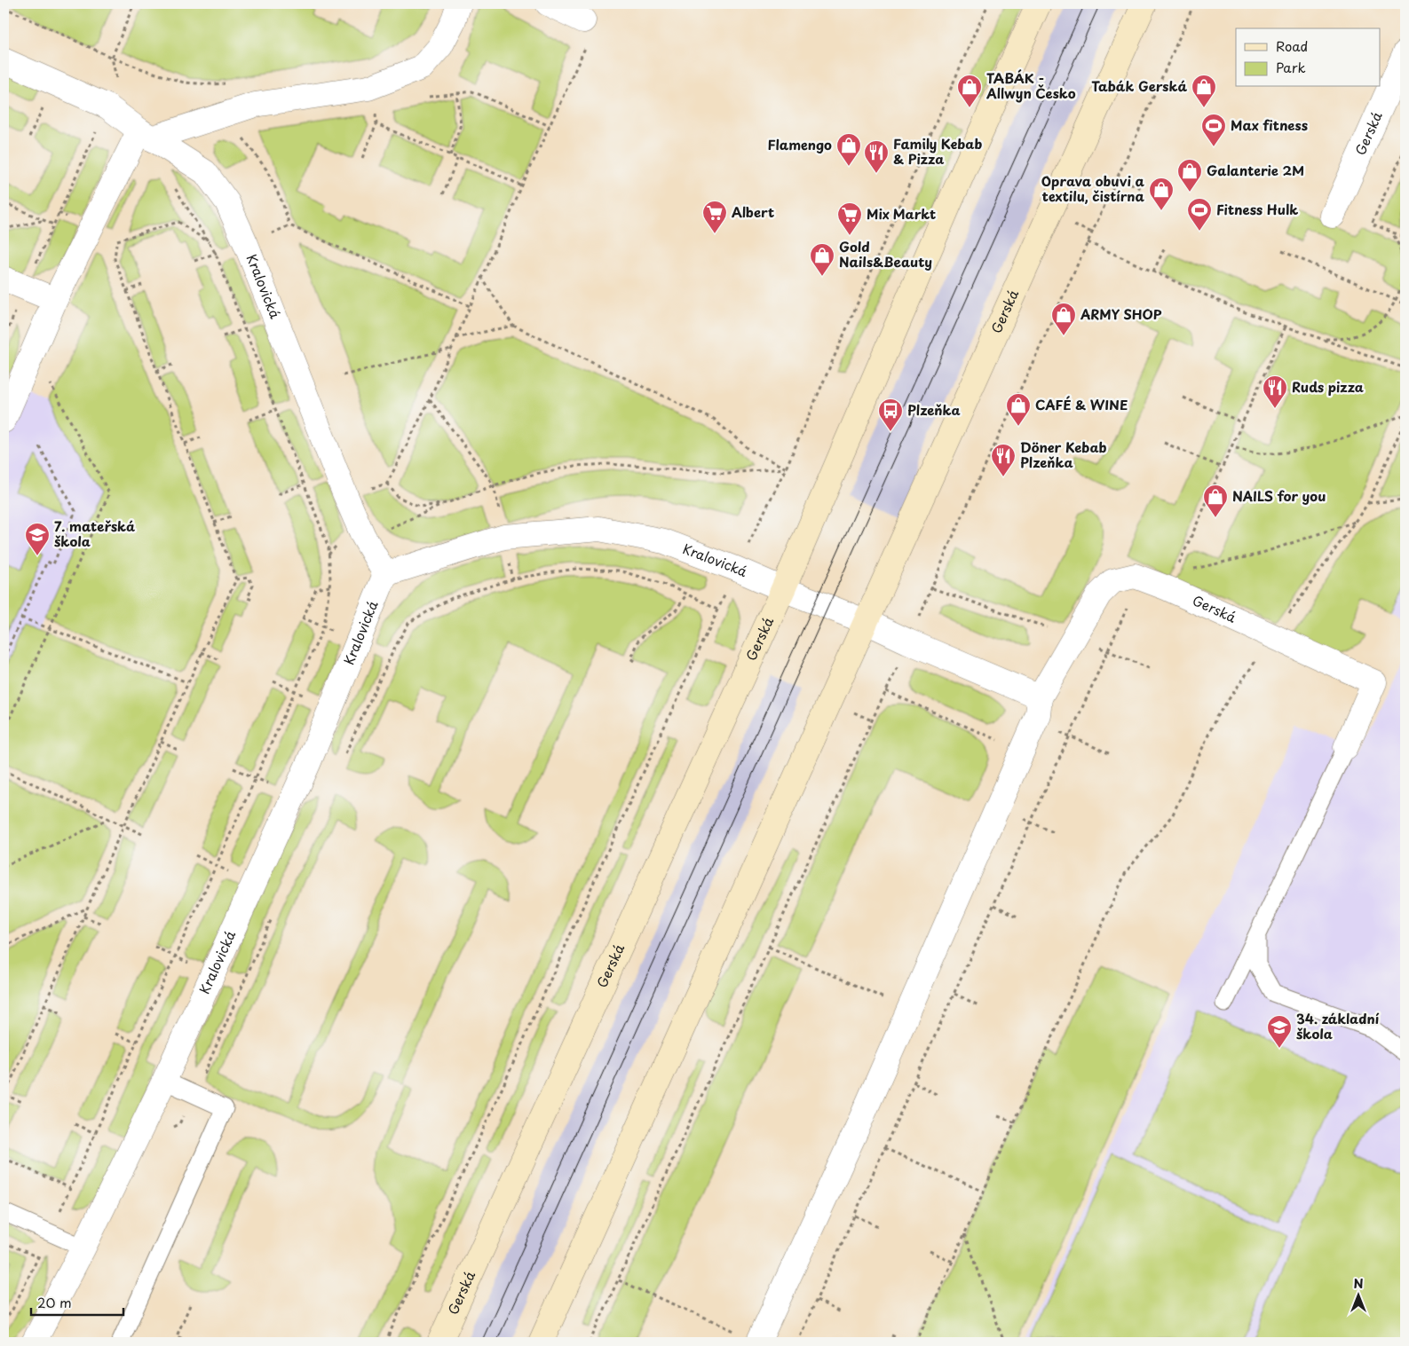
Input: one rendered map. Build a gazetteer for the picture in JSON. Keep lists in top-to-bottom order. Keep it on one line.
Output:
{"streets":{"street":["Gerská","Kralovická"]},"crossings":[["Gerská","Kralovická"]],"places":{"shop":["TABÁK - Allwyn Česko","Tabák Gerská","Flamengo","Galanterie 2M","Oprava obuvi a textilu, čistírna","Gold Nails&Beauty","ARMY SHOP","CAFÉ & WINE","NAILS for you"],"sports":["Max fitness","Fitness Hulk"],"restaurant":["Family Kebab & Pizza","Ruds pizza","Döner Kebab Plzeňka"],"supermarket":["Albert","Mix Markt"],"bus stop":["Plzeňka"],"school or university":["7. mateřská škola","34. základní škola"]},"legend":["Road","Park"],"scale_bar":"20 m","north":"top"}
